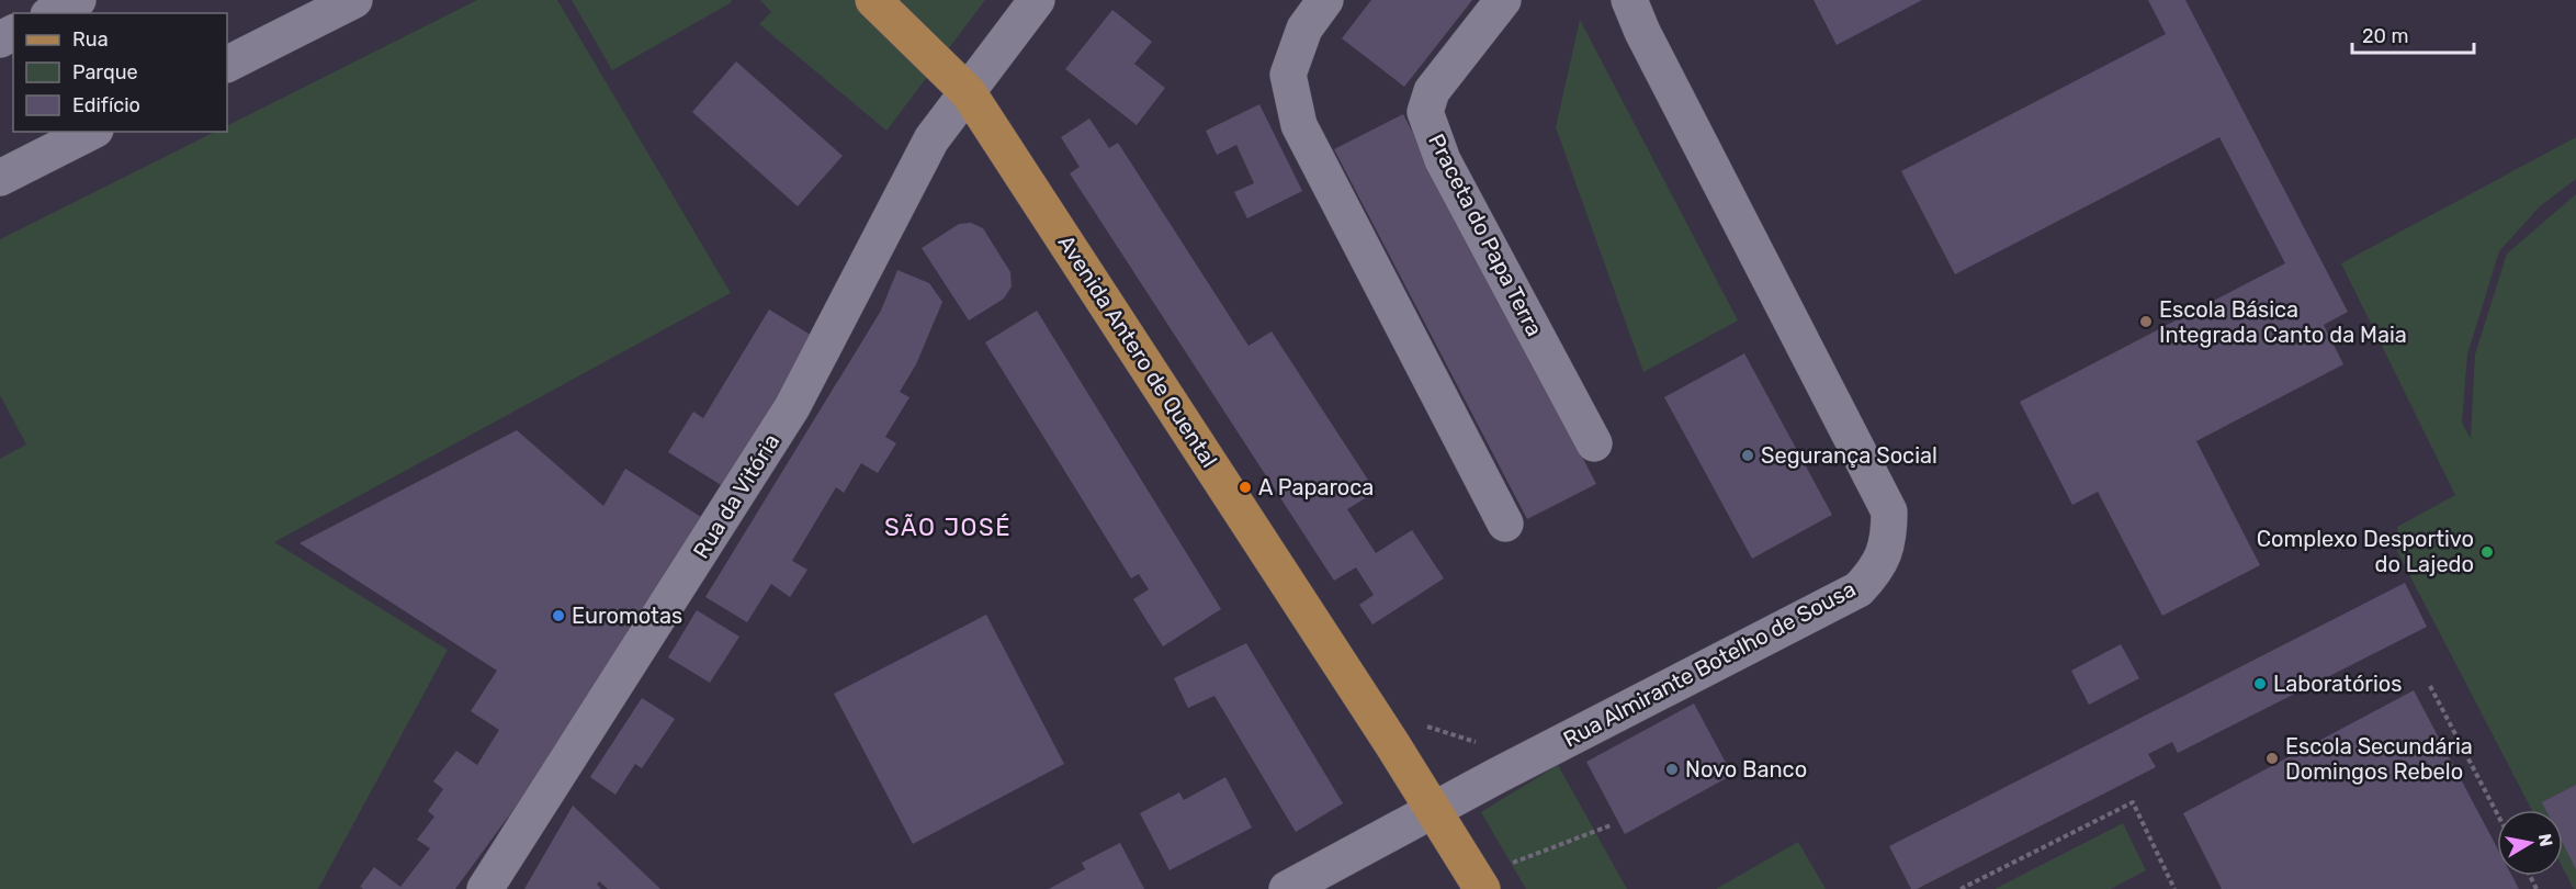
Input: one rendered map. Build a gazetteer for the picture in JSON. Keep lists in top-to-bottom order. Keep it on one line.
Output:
{"streets":{"main road":["Avenida Antero de Quental"],"street":["Praceta do Papa Terra","Rua da Vitória","Rua Almirante Botelho de Sousa"]},"crossings":[["Avenida Antero de Quental","Rua da Vitória"],["Avenida Antero de Quental","Rua Almirante Botelho de Sousa"]],"districts":["SÃO JOSÉ"],"places":["Escola Básica Integrada Canto da Maia","Segurança Social","A Paparoca","Complexo Desportivo do Lajedo","Euromotas","Laboratórios","Escola Secundária Domingos Rebelo","Novo Banco"],"legend":["Rua","Parque","Edifício"],"scale_bar":"20 m","north":"right"}
